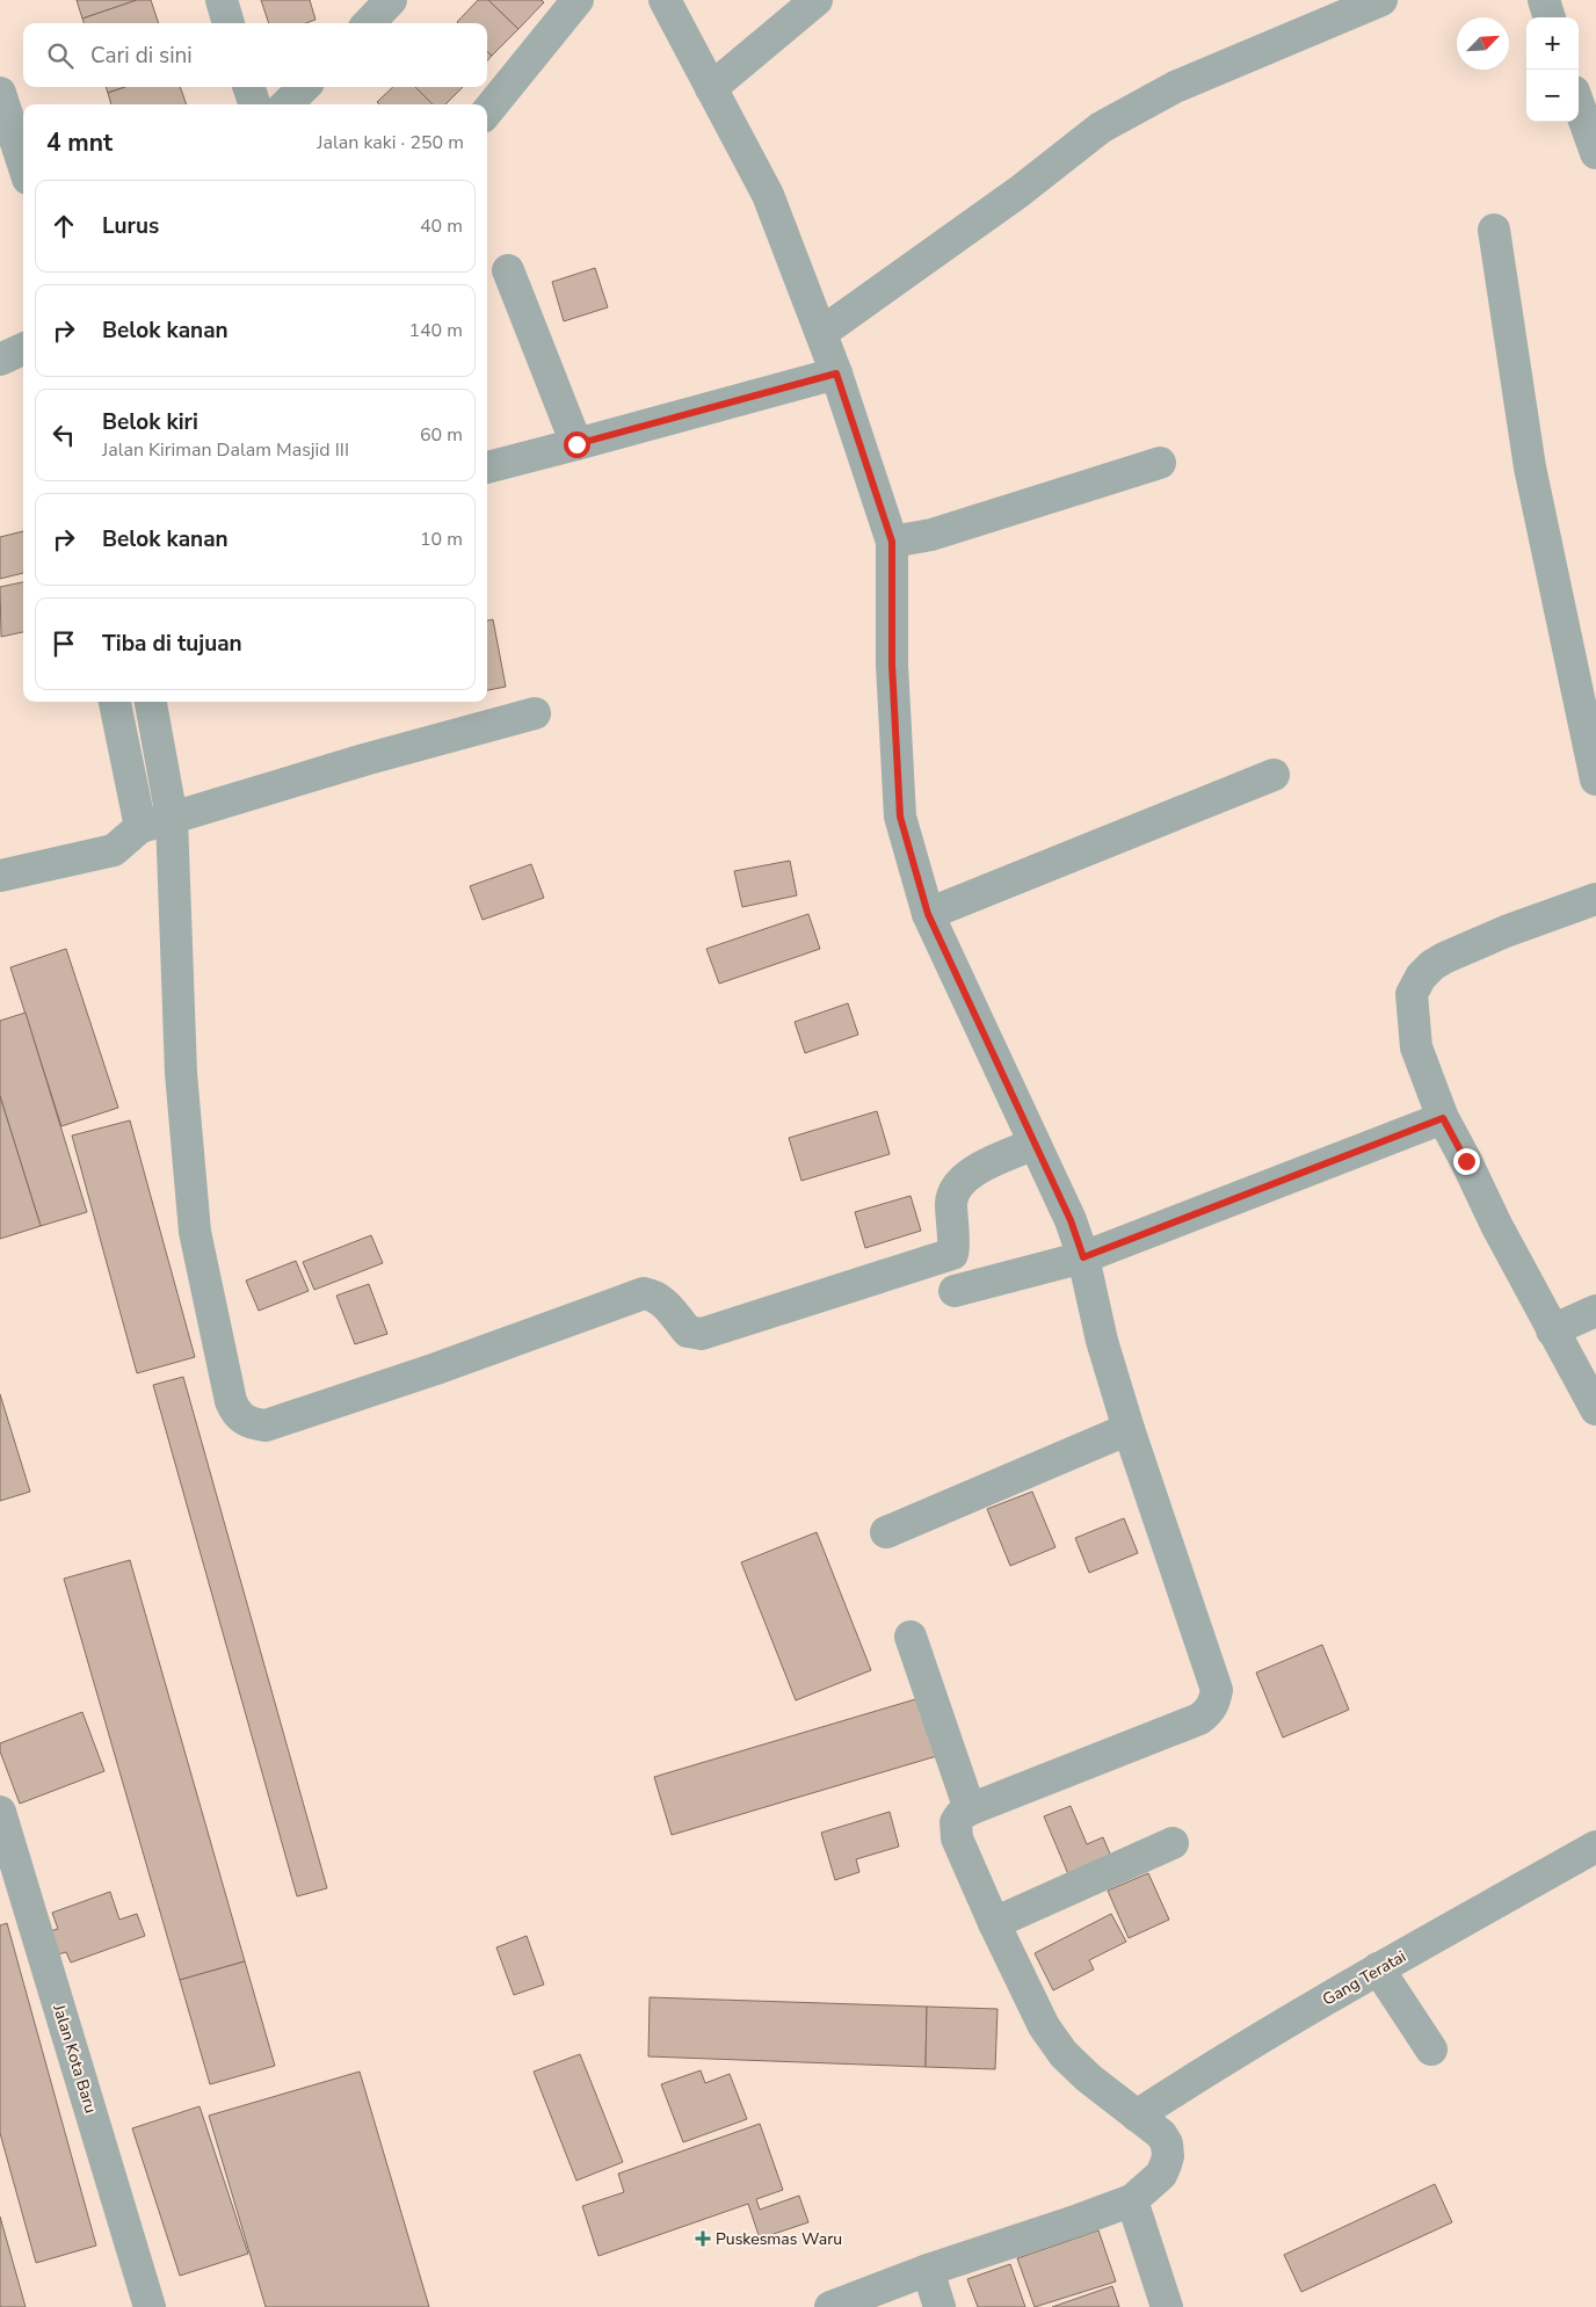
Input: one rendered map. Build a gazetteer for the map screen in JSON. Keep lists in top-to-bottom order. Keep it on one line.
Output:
{"streets":{"street":["Gang Teratai","Jalan Kota Baru"]},"places":{"health":["Puskesmas Waru"]},"north":"top right","page":{"map_buttons":["+","−"],"search":"Cari di sini","heading":["4 mnt","Jalan kaki · 250 m"],"list":[["Lurus","40 m"],["Belok kanan","140 m"],["Belok kiri","Jalan Kiriman Dalam Masjid III","60 m"],["Belok kanan","10 m"],"Tiba di tujuan"]}}
